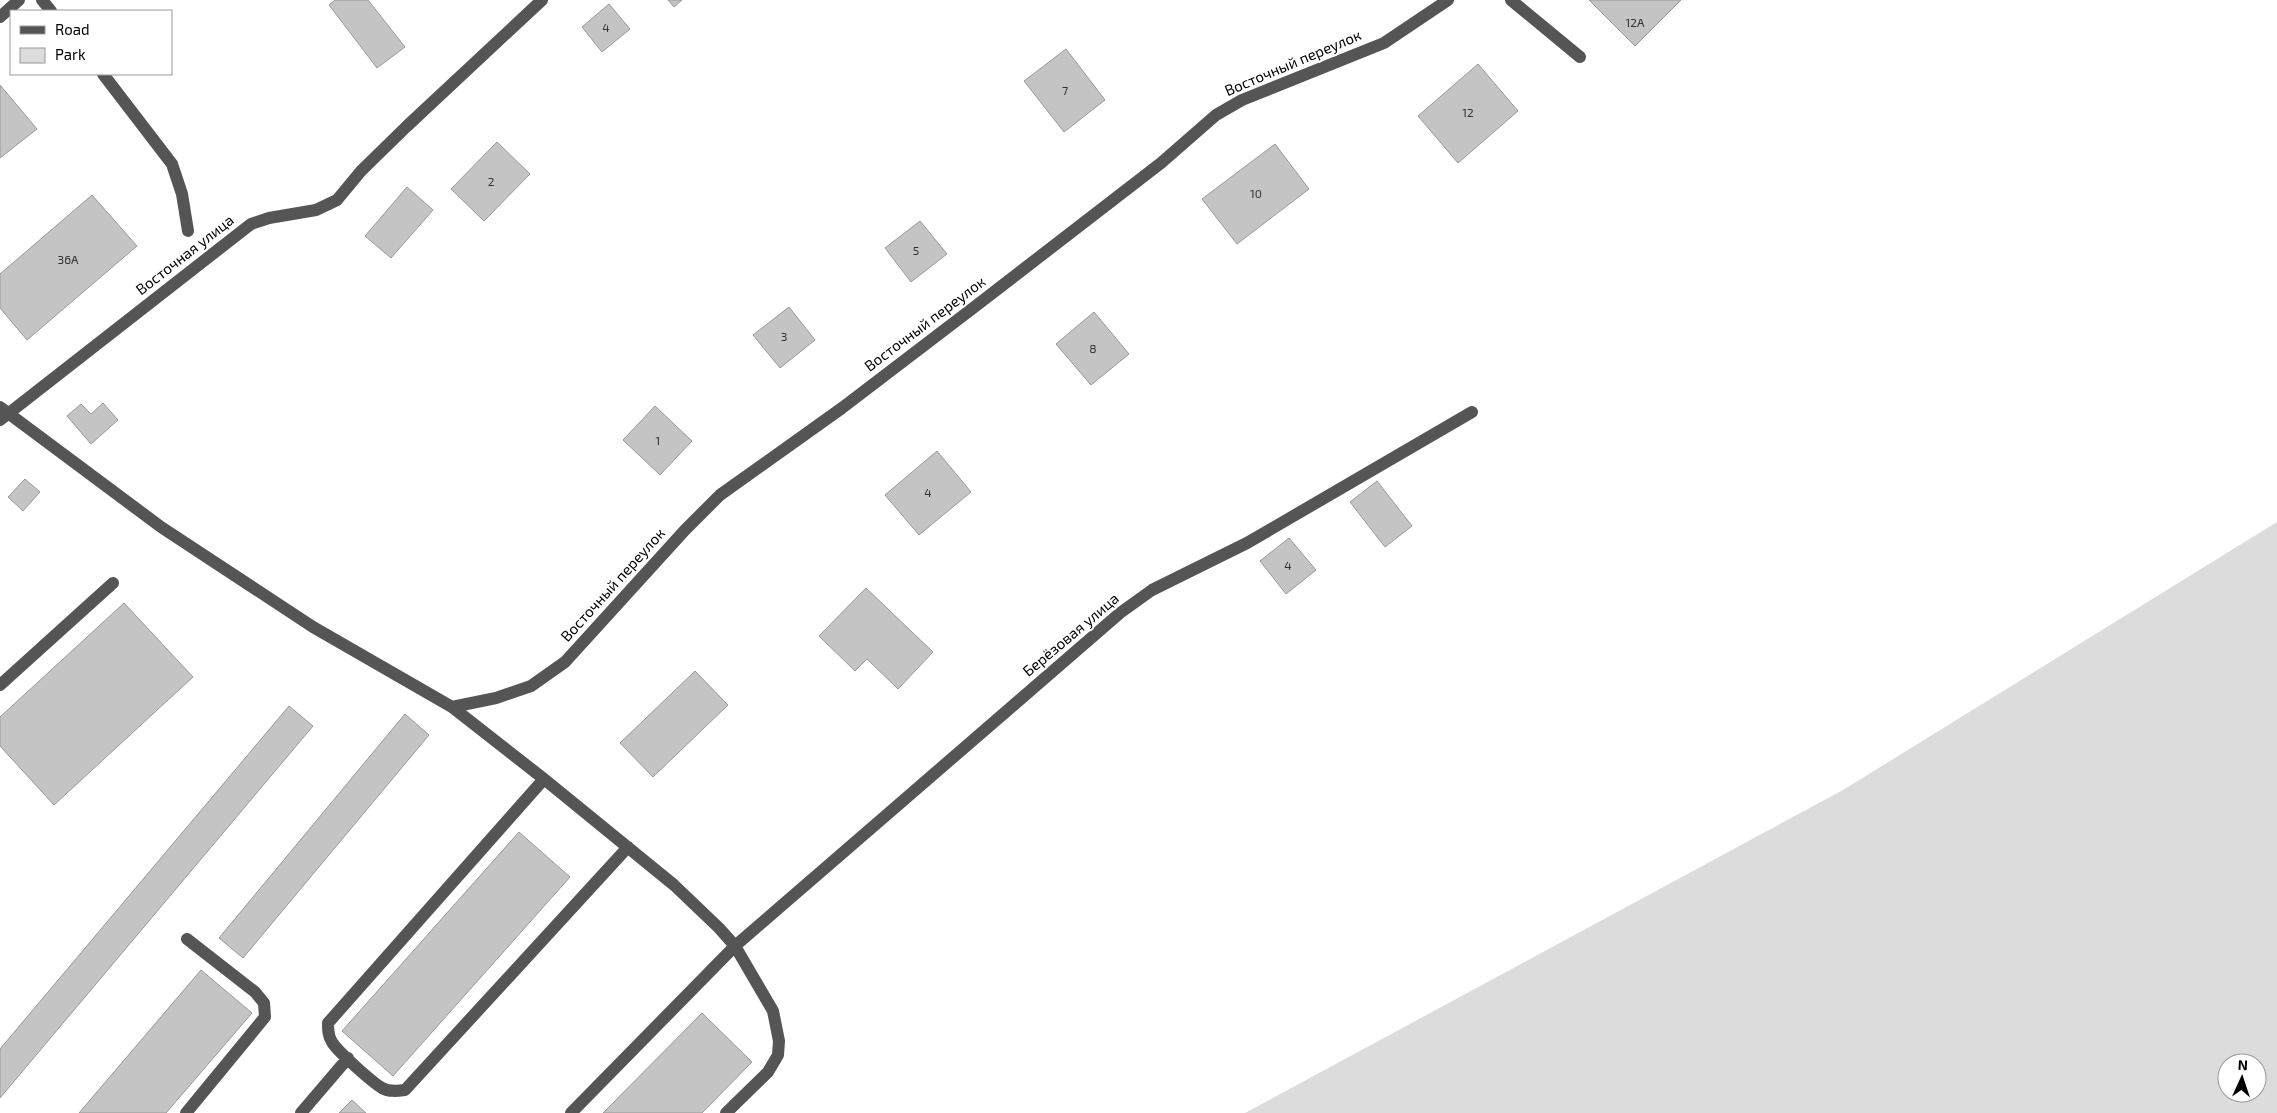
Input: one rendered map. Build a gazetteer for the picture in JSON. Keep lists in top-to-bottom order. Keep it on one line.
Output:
{"streets":{"street":["Восточный переулок","Восточная улица","Берёзовая улица"]},"house_numbers":["12А","4","7","12","2","10","5","36А","3","8","1","4","4"],"legend":["Road","Park"],"north":"top"}
